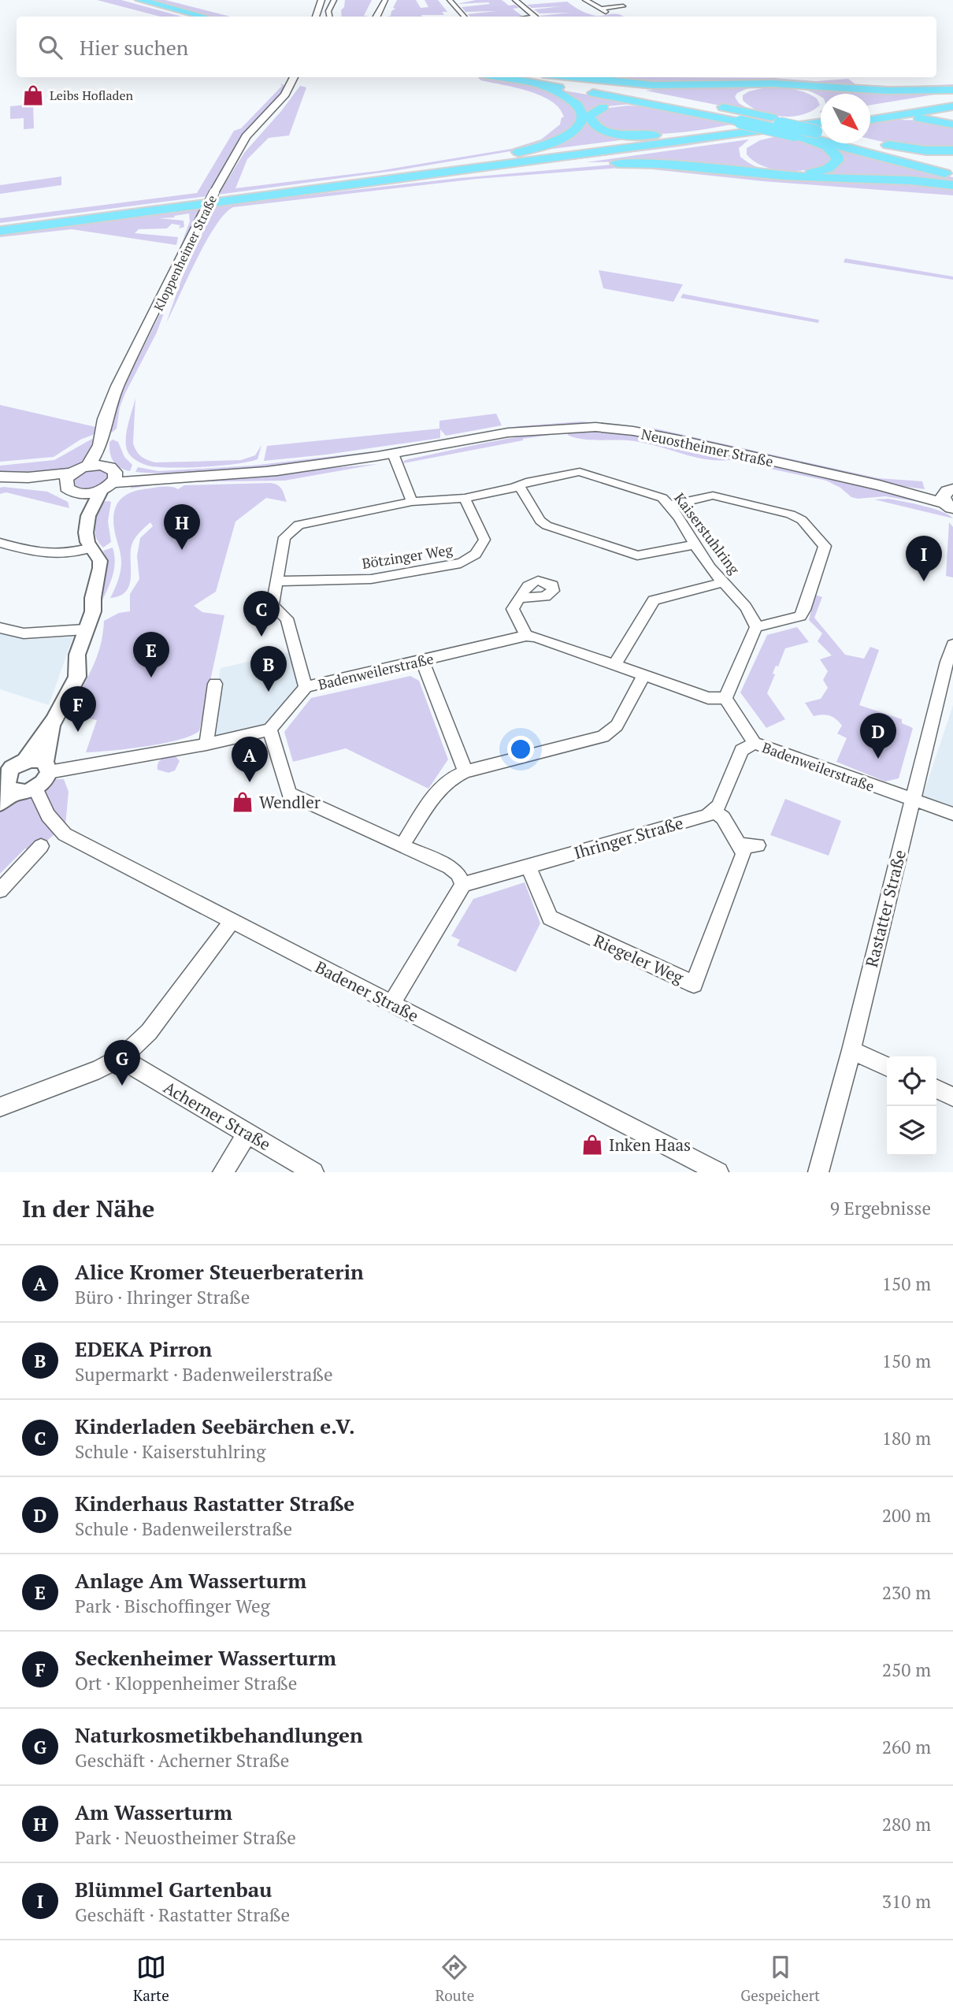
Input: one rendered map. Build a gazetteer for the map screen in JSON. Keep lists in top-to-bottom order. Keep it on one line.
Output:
{"streets":{"main road":["Kloppenheimer Straße","Neuostheimer Straße"],"street":["Kaiserstuhlring","Bötzinger Weg","Badenweilerstraße","Ihringer Straße","Rastatter Straße","Riegeler Weg","Badener Straße","Acherner Straße"]},"crossings":[["Kloppenheimer Straße","Neuostheimer Straße"],["Kaiserstuhlring","Bötzinger Weg"],["Kaiserstuhlring","Badenweilerstraße"],["Badenweilerstraße","Rastatter Straße"],["Ihringer Straße","Riegeler Weg"]],"places":{"shop":["Leibs Hofladen","Wendler","Inken Haas"]},"north":"bottom right","page":{"search":"Hier suchen","pins":["H","I","C","E","B","F","D","A","G"],"heading":["In der Nähe","9 Ergebnisse"],"list":[{"mark":"A","name":"Alice Kromer Steuerberaterin","note":"Büro · Ihringer Straße","value":"150 m"},{"mark":"B","name":"EDEKA Pirron","note":"Supermarkt · Badenweilerstraße","value":"150 m"},{"mark":"C","name":"Kinderladen Seebärchen e.V.","note":"Schule · Kaiserstuhlring","value":"180 m"},{"mark":"D","name":"Kinderhaus Rastatter Straße","note":"Schule · Badenweilerstraße","value":"200 m"},{"mark":"E","name":"Anlage Am Wasserturm","note":"Park · Bischoffinger Weg","value":"230 m"},{"mark":"F","name":"Seckenheimer Wasserturm","note":"Ort · Kloppenheimer Straße","value":"250 m"},{"mark":"G","name":"Naturkosmetikbehandlungen","note":"Geschäft · Acherner Straße","value":"260 m"},{"mark":"H","name":"Am Wasserturm","note":"Park · Neuostheimer Straße","value":"280 m"},{"mark":"I","name":"Blümmel Gartenbau","note":"Geschäft · Rastatter Straße","value":"310 m"}],"nav":["Karte","Route","Gespeichert"]}}
